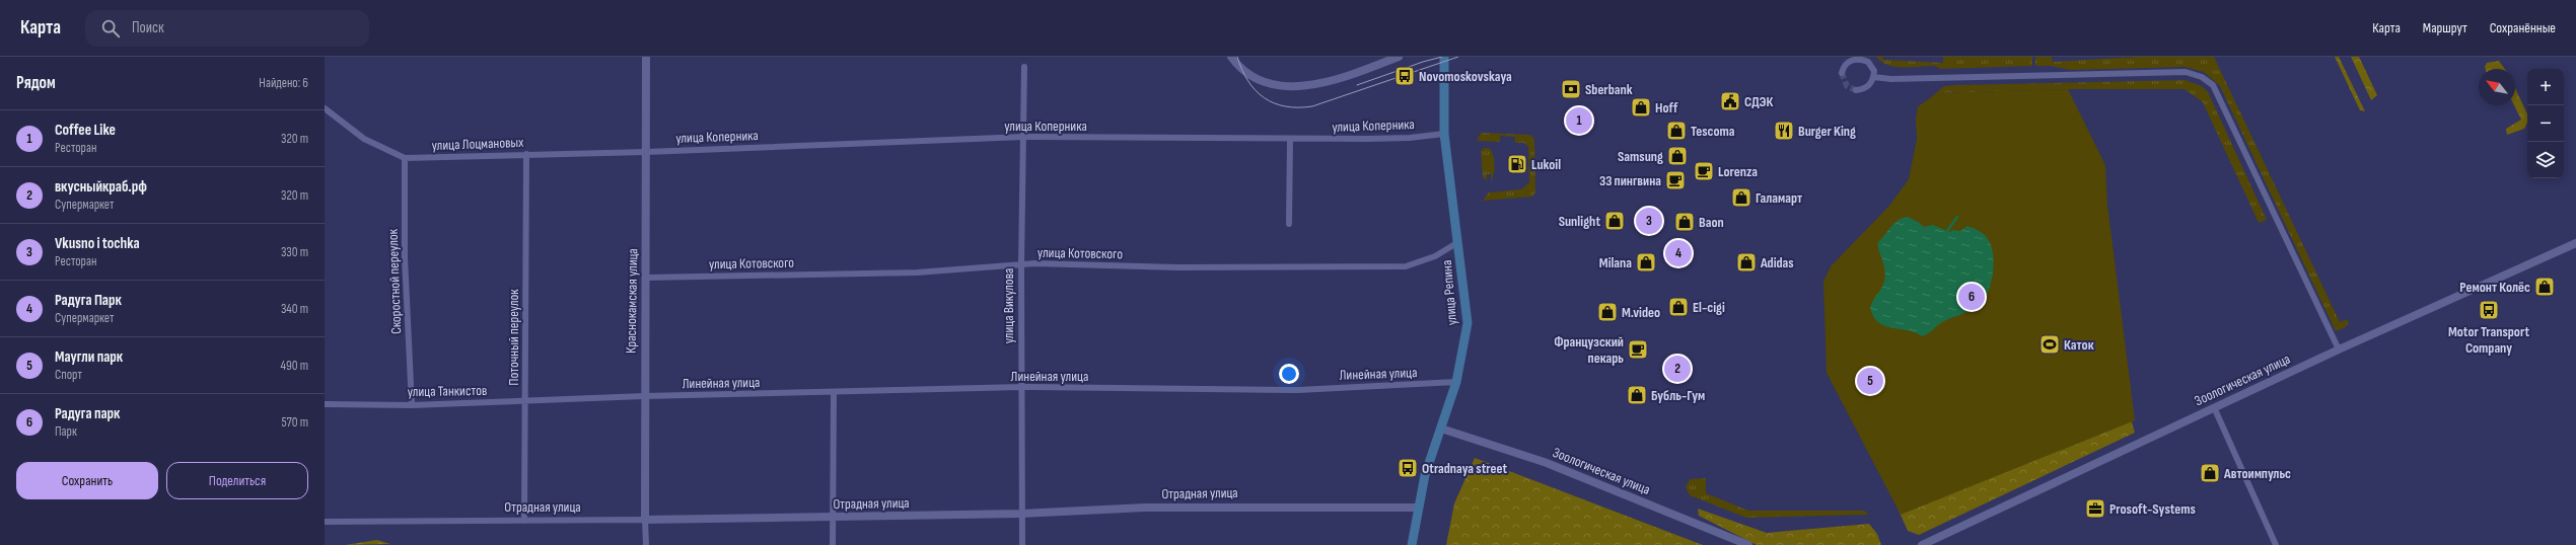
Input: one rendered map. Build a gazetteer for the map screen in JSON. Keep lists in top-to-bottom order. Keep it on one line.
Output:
{"streets":{"main road":["улица Репина"],"street":["улица Коперника","улица Лоцмановых","улица Котовского","Скоростной переулок","Краснокамская улица","улица Викулова","Поточный переулок","Линейная улица","Зоологическая улица","улица Танкистов","Отрадная улица"]},"crossings":[["улица Коперника","улица Лоцмановых"],["улица Коперника","улица Репина"],["улица Коперника","Краснокамская улица"],["улица Коперника","улица Викулова"],["улица Лоцмановых","Скоростной переулок"],["улица Лоцмановых","Краснокамская улица"],["улица Лоцмановых","Поточный переулок"],["улица Котовского","улица Репина"],["улица Котовского","Краснокамская улица"],["улица Котовского","улица Викулова"],["Скоростной переулок","улица Танкистов"],["улица Репина","Линейная улица"],["улица Репина","Зоологическая улица"],["улица Репина","Отрадная улица"],["Краснокамская улица","Линейная улица"],["Краснокамская улица","улица Танкистов"],["Краснокамская улица","Отрадная улица"],["улица Викулова","Линейная улица"],["улица Викулова","Отрадная улица"],["Поточный переулок","улица Танкистов"],["Поточный переулок","Отрадная улица"],["Линейная улица","улица Танкистов"]],"places":{"bus stop":["Novomoskovskaya","Motor Transport Company","Otradnaya street"],"bank":["Sberbank"],"public building":["СДЭК"],"shop":["Hoff","Tescoma","Samsung","Галамарт","Sunlight","Baon","Milana","Adidas","Ремонт Колёс","El-cigi","M.video","Бубль-Гум","Автоимпульс"],"restaurant":["Burger King"],"fuel station":["Lukoil"],"cafe":["Lorenza","33 пингвина","Французский пекарь"],"sports":["Каток"],"office":["Prosoft-Systems"]},"north":"top left","page":{"header":"Карта","search":"Поиск","nav":["Карта","Маршрут","Сохранённые"],"heading":["Рядом","Найдено: 6"],"map_buttons":["+","−"],"pins":["1","3","4","6","2","5"],"list":[{"mark":"1","name":"Coffee Like","note":"Ресторан","value":"320 m"},{"mark":"2","name":"вкусныйкраб.рф","note":"Супермаркет","value":"320 m"},{"mark":"3","name":"Vkusno i tochka","note":"Ресторан","value":"330 m"},{"mark":"4","name":"Радуга Парк","note":"Супермаркет","value":"340 m"},{"mark":"5","name":"Маугли парк","note":"Спорт","value":"490 m"},{"mark":"6","name":"Радуга парк","note":"Парк","value":"570 m"}],"buttons":["Сохранить","Поделиться"]}}
